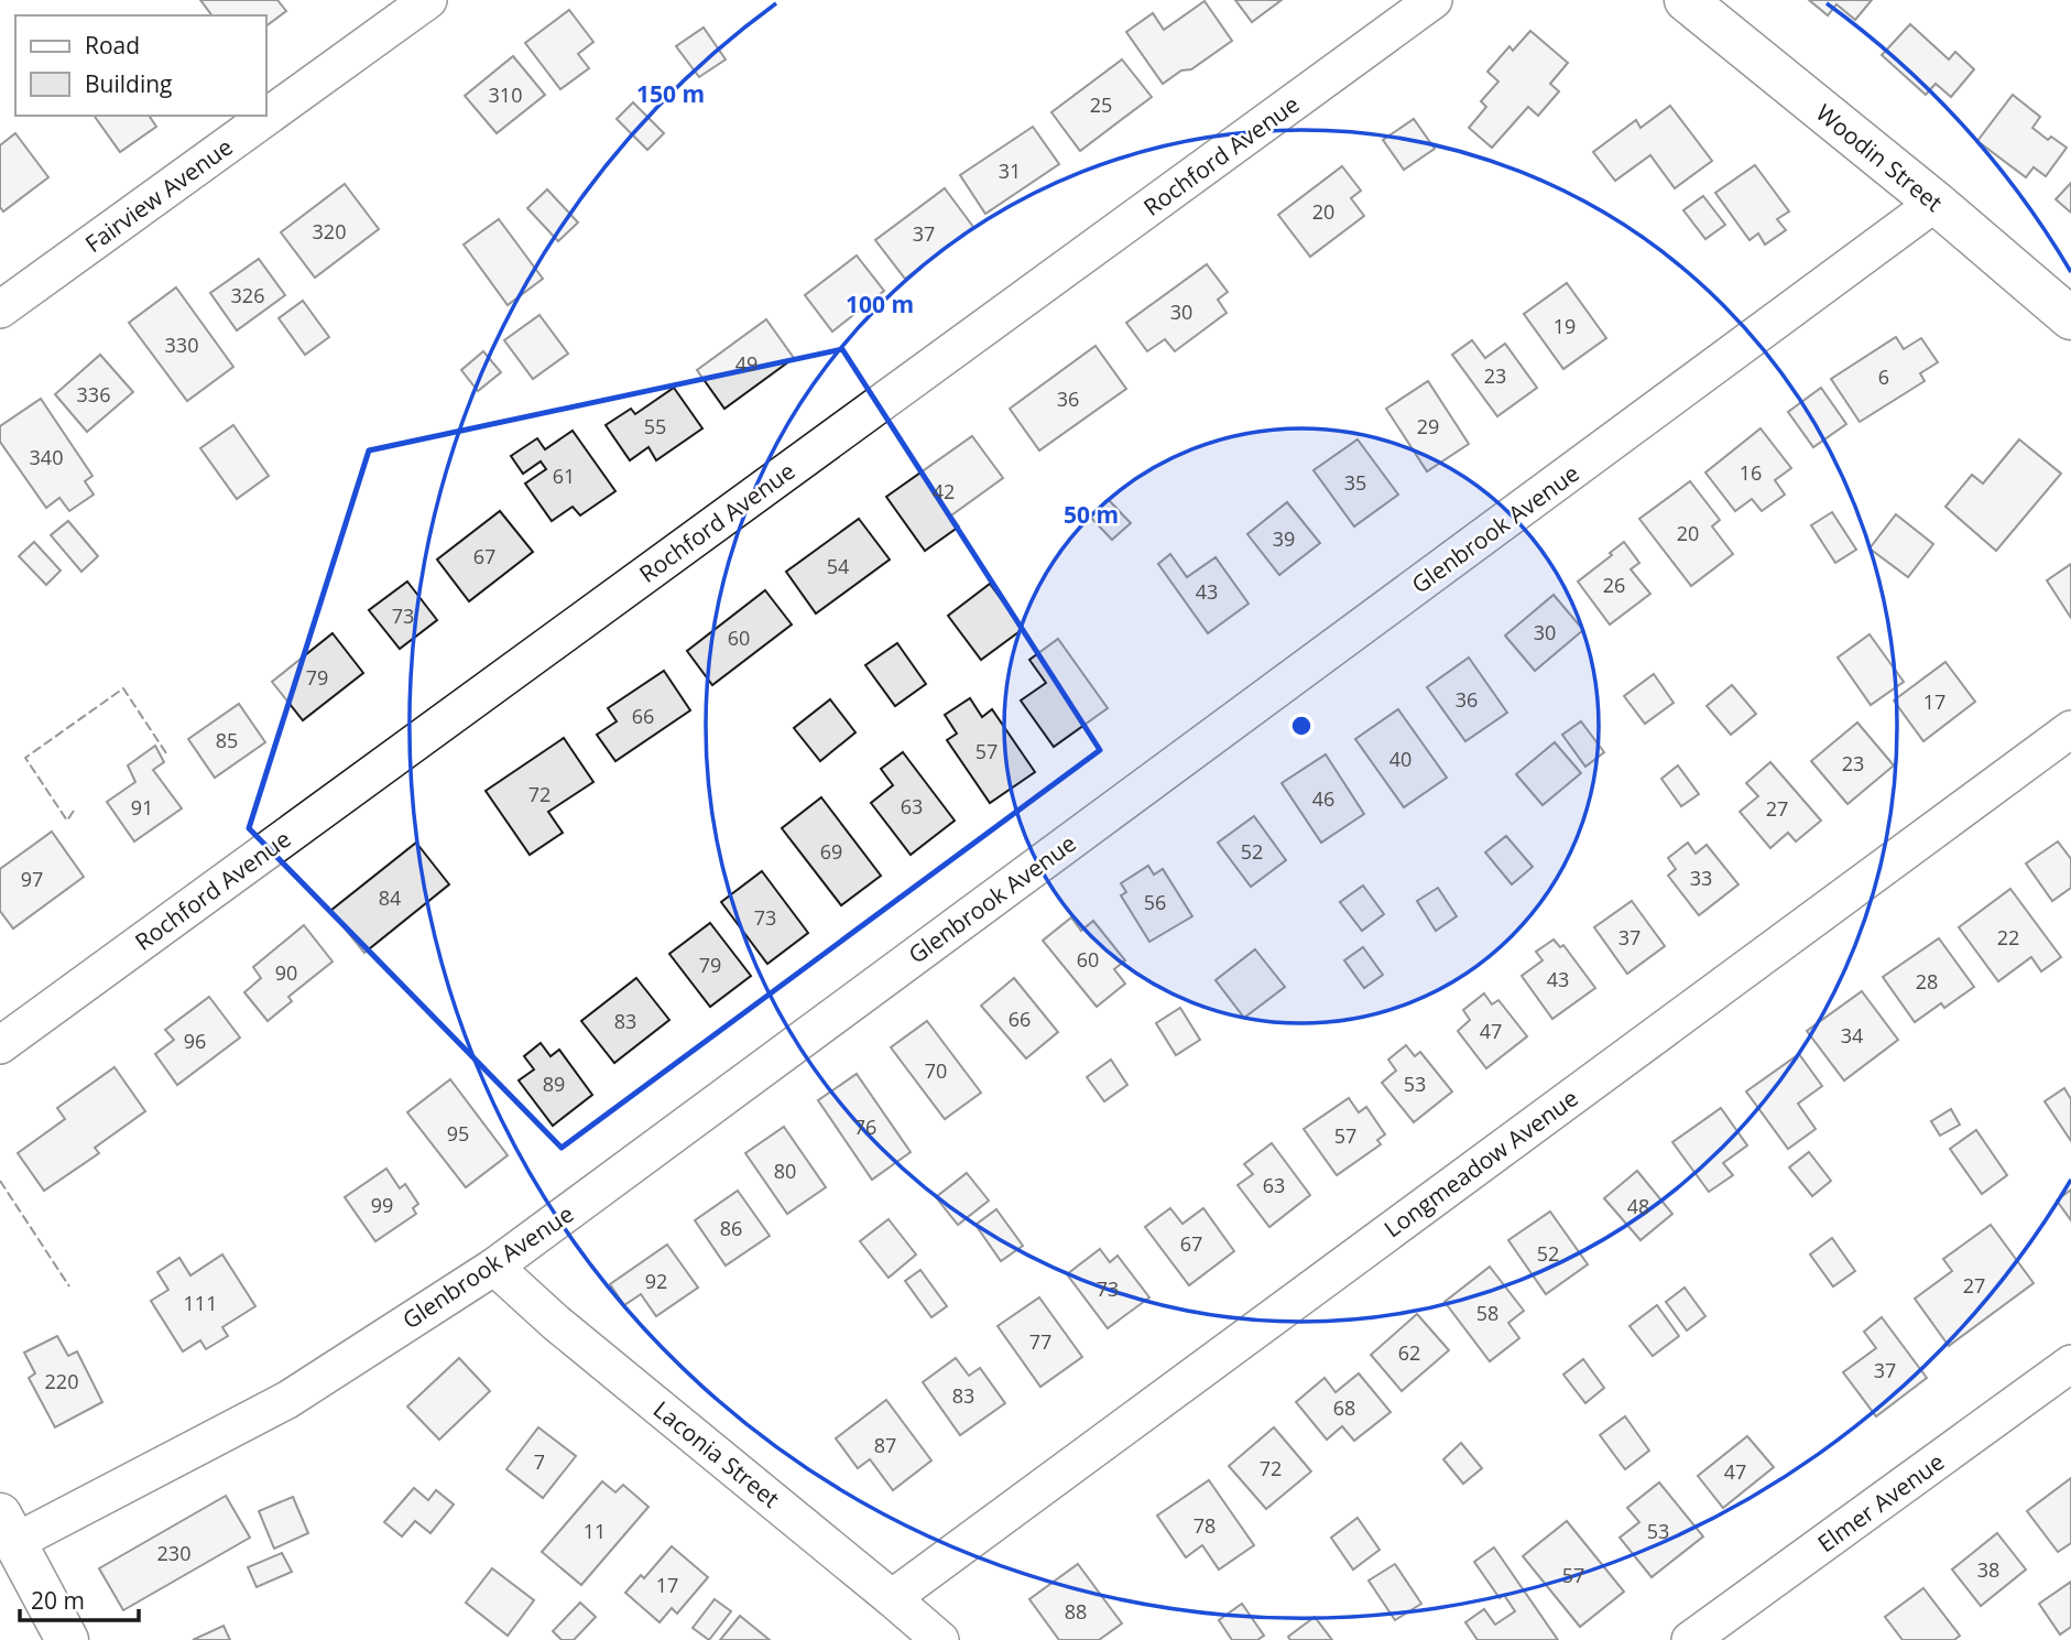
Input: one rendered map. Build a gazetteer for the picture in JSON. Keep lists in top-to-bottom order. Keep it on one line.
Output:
{"streets":{"main road":["Woodin Street"],"street":["Rochford Avenue","Fairview Avenue","Glenbrook Avenue","Longmeadow Avenue","Laconia Street","Elmer Avenue"]},"crossings":[["Woodin Street","Glenbrook Avenue"],["Glenbrook Avenue","Laconia Street"],["Longmeadow Avenue","Laconia Street"]],"house_numbers":["310","25","31","20","320","37","326","30","19","330","49","23","6","336","36","55","29","340","16","61","35","42","20","39","67","54","26","43","73","30","60","79","36","17","66","85","57","40","23","72","46","63","91","27","69","52","33","97","84","56","73","37","22","60","79","90","43","28","66","83","47","34","96","70","89","53","76","95","57","80","63","99","48","86","67","52","92","27","73","111","58","77","62","37","220","83","68","87","7","72","47","78","11","53","230","38","57","17","88"],"legend":["Road","Building"],"scale_bar":"20 m","rings":["150 m","100 m","50 m"]}
